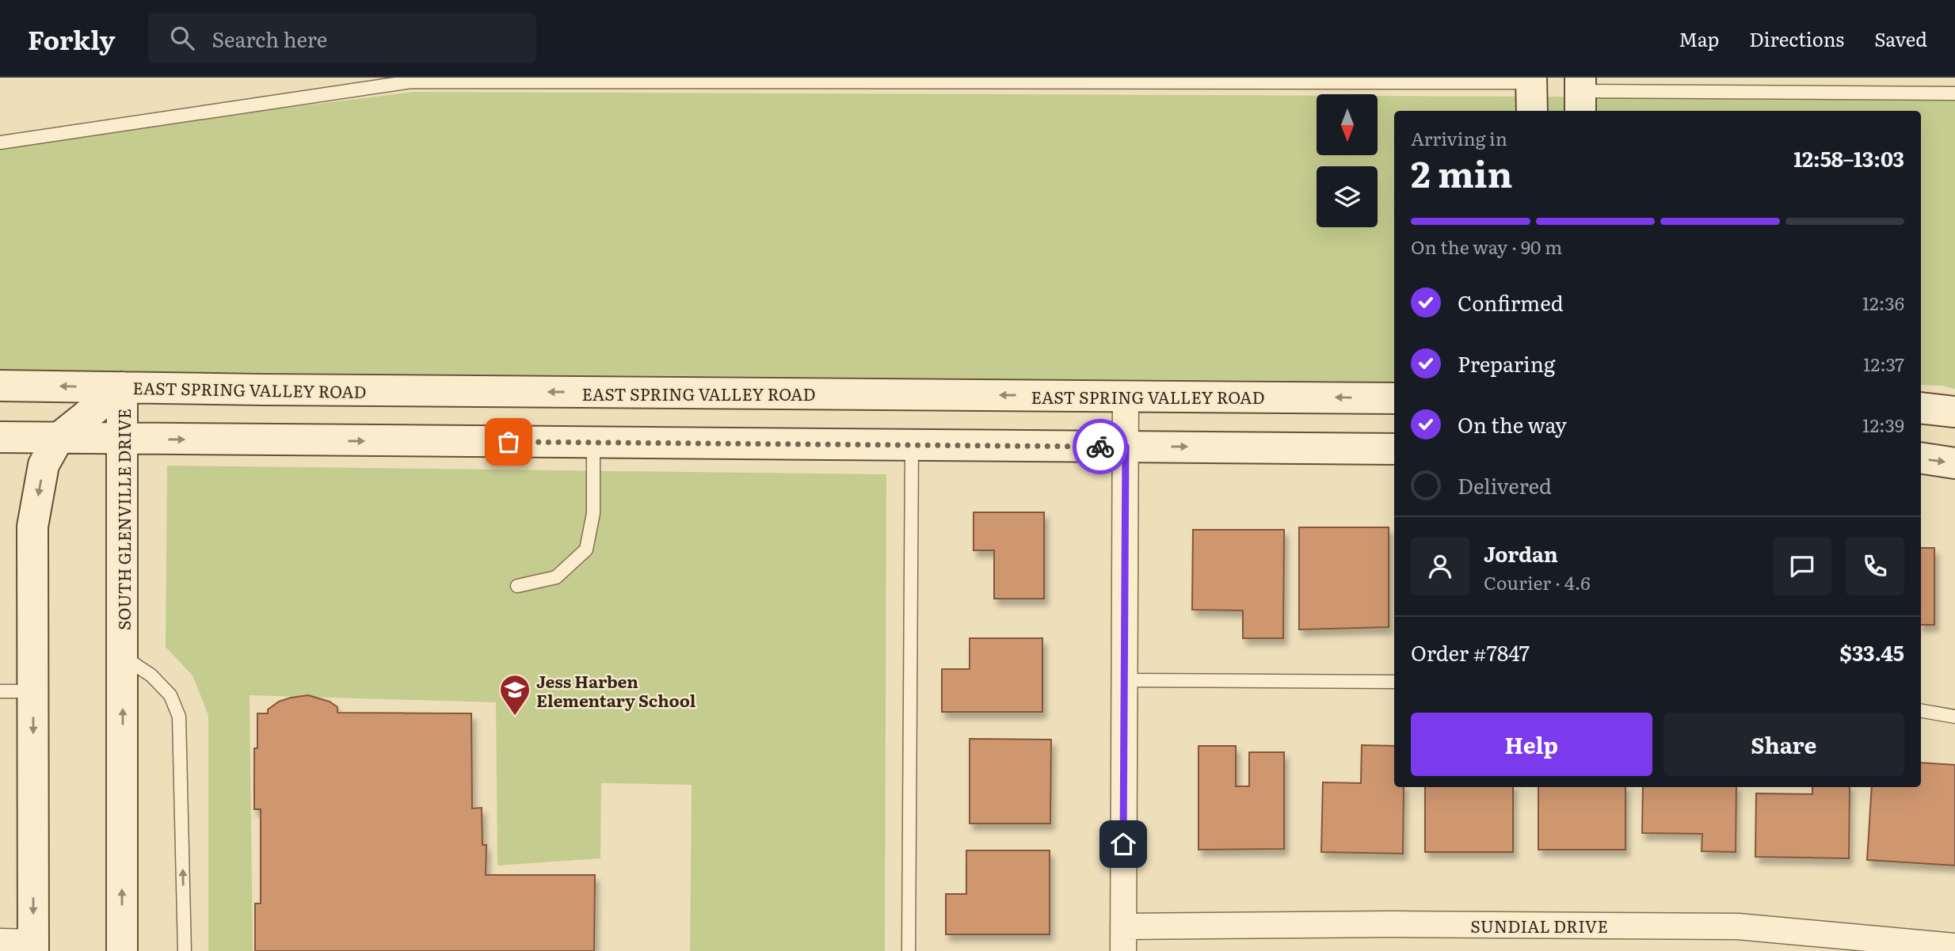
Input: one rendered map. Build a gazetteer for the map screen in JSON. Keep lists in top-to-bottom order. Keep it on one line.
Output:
{"streets":{"street":["EAST SPRING VALLEY ROAD","SOUTH GLENVILLE DRIVE","SUNDIAL DRIVE"]},"crossings":[["EAST SPRING VALLEY ROAD","SOUTH GLENVILLE DRIVE"]],"places":{"school or university":["Jess Harben Elementary School"]},"north":"bottom","page":{"header":"Forkly","search":"Search here","nav":["Map","Directions","Saved"],"heading":["2 min","Arriving in","12:58–13:03"],"panel":["Jordan","Courier · 4.6","Order #7847","$33.45"],"bar":"On the way · 90 m","list":[["Confirmed","12:36"],["Preparing","12:37"],["On the way","12:39"],"Delivered"],"buttons":["Help","Share"]}}
